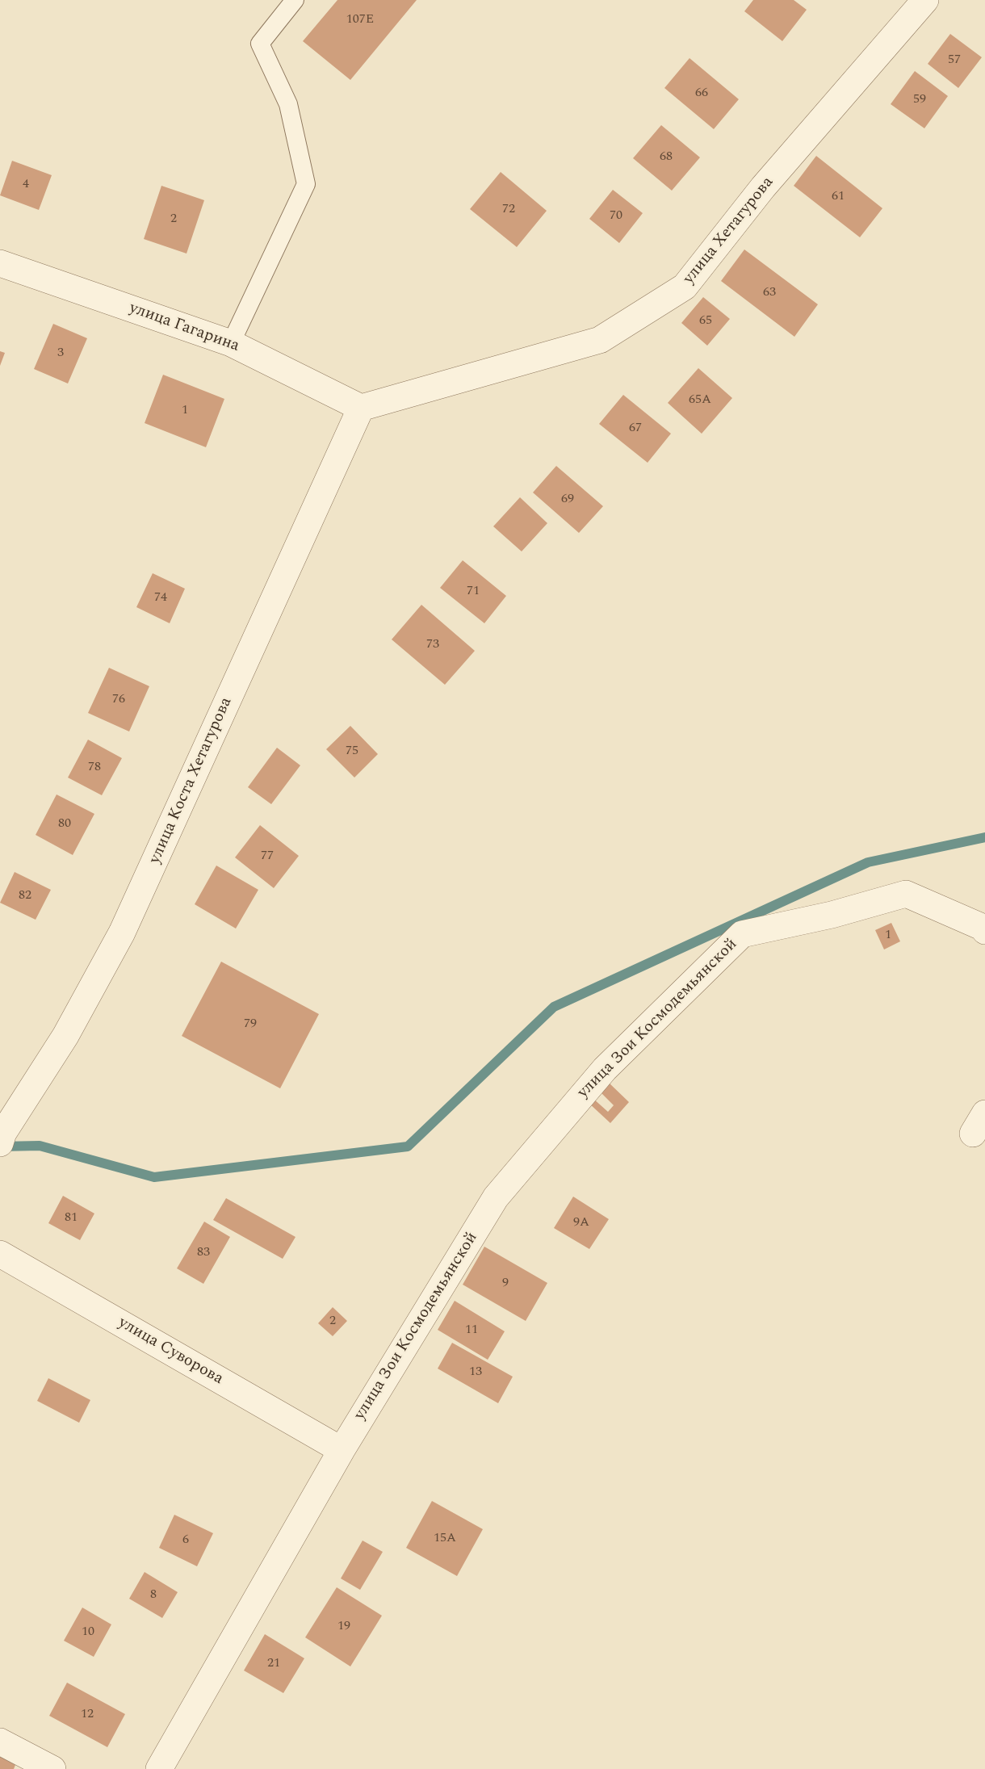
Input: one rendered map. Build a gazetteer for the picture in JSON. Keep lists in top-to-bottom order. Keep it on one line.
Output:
{"streets":{"street":["улица Хетагурова","улица Гагарина","улица Коста Хетагурова","улица Зои Космодемьянской","улица Суворова"]},"crossings":[["улица Хетагурова","улица Гагарина"],["улица Хетагурова","улица Коста Хетагурова"],["улица Гагарина","улица Коста Хетагурова"],["улица Зои Космодемьянской","улица Суворова"]],"house_numbers":["107Е","57","66","59","68","4","61","72","70","2","63","65","3","65А","1","67","69","71","74","73","76","75","78","80","77","82","1","79","81","9А","83","9","2","11","13","15А","6","8","19","10","21","12"]}
